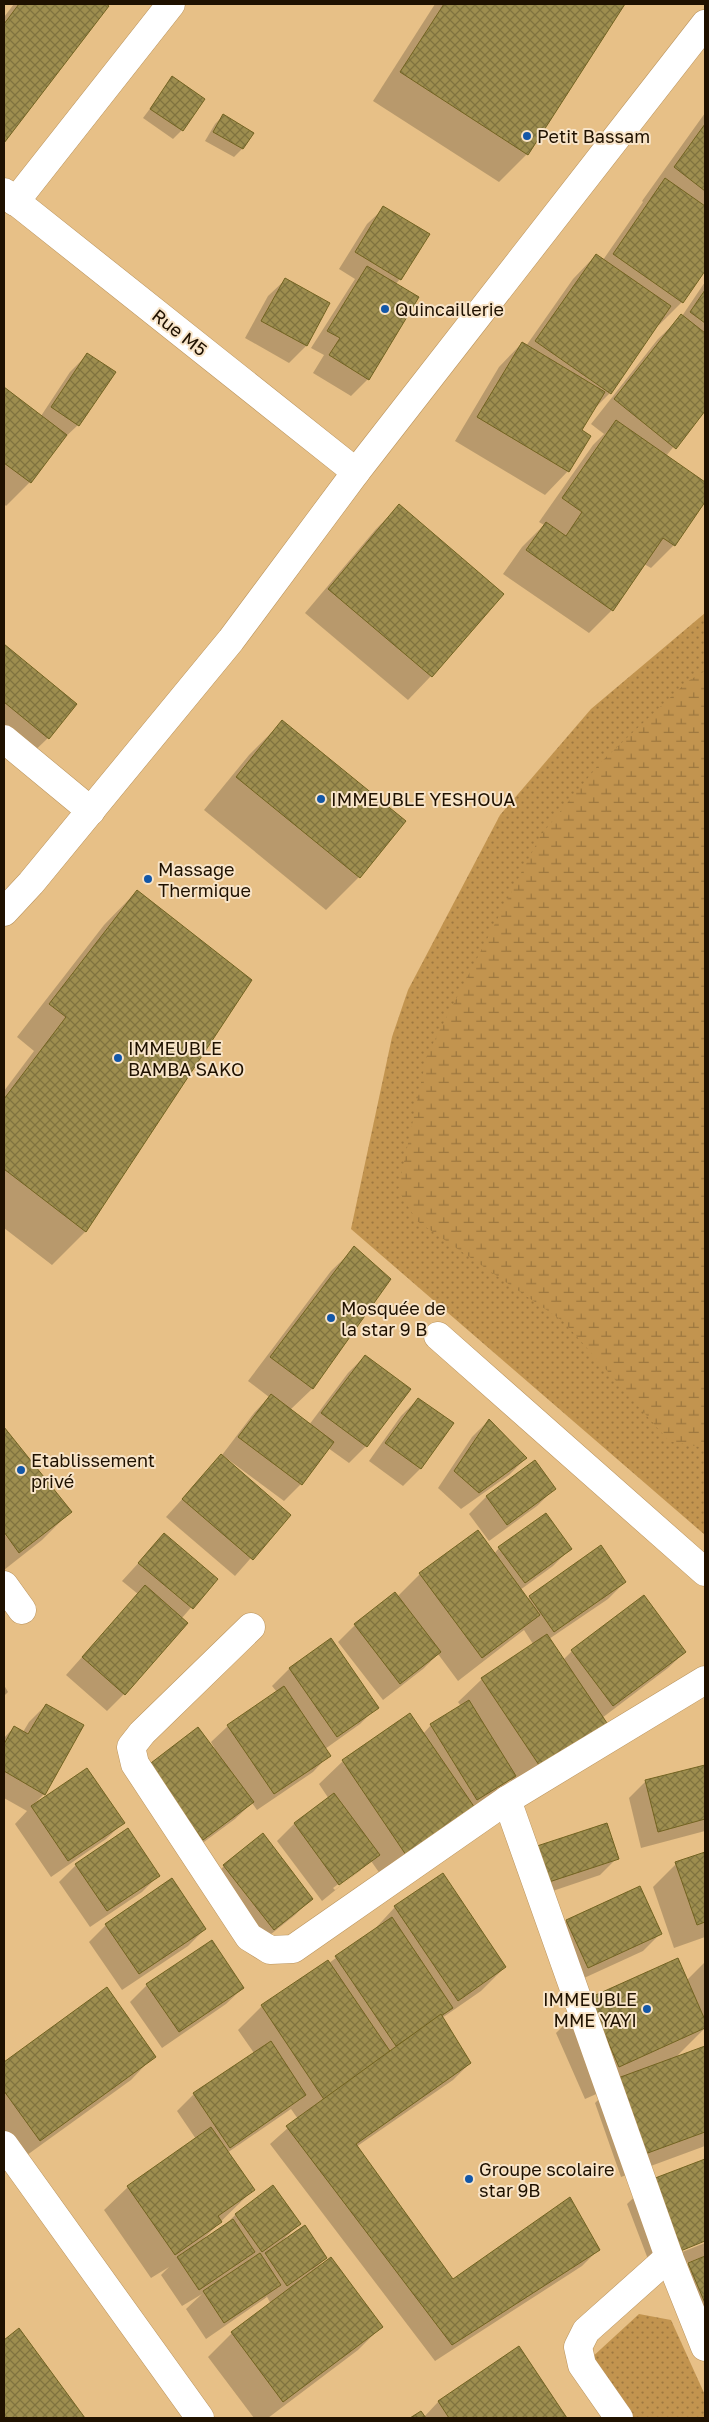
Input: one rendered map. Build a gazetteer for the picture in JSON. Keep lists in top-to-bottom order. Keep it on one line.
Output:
{"streets":{"street":["Rue M5"]},"places":["Petit Bassam","Quincaillerie","IMMEUBLE YESHOUA","Massage Thermique","IMMEUBLE BAMBA SAKO","Mosquée de la star 9 B","Etablissement privé","IMMEUBLE MME YAYI","Groupe scolaire star 9B"]}
